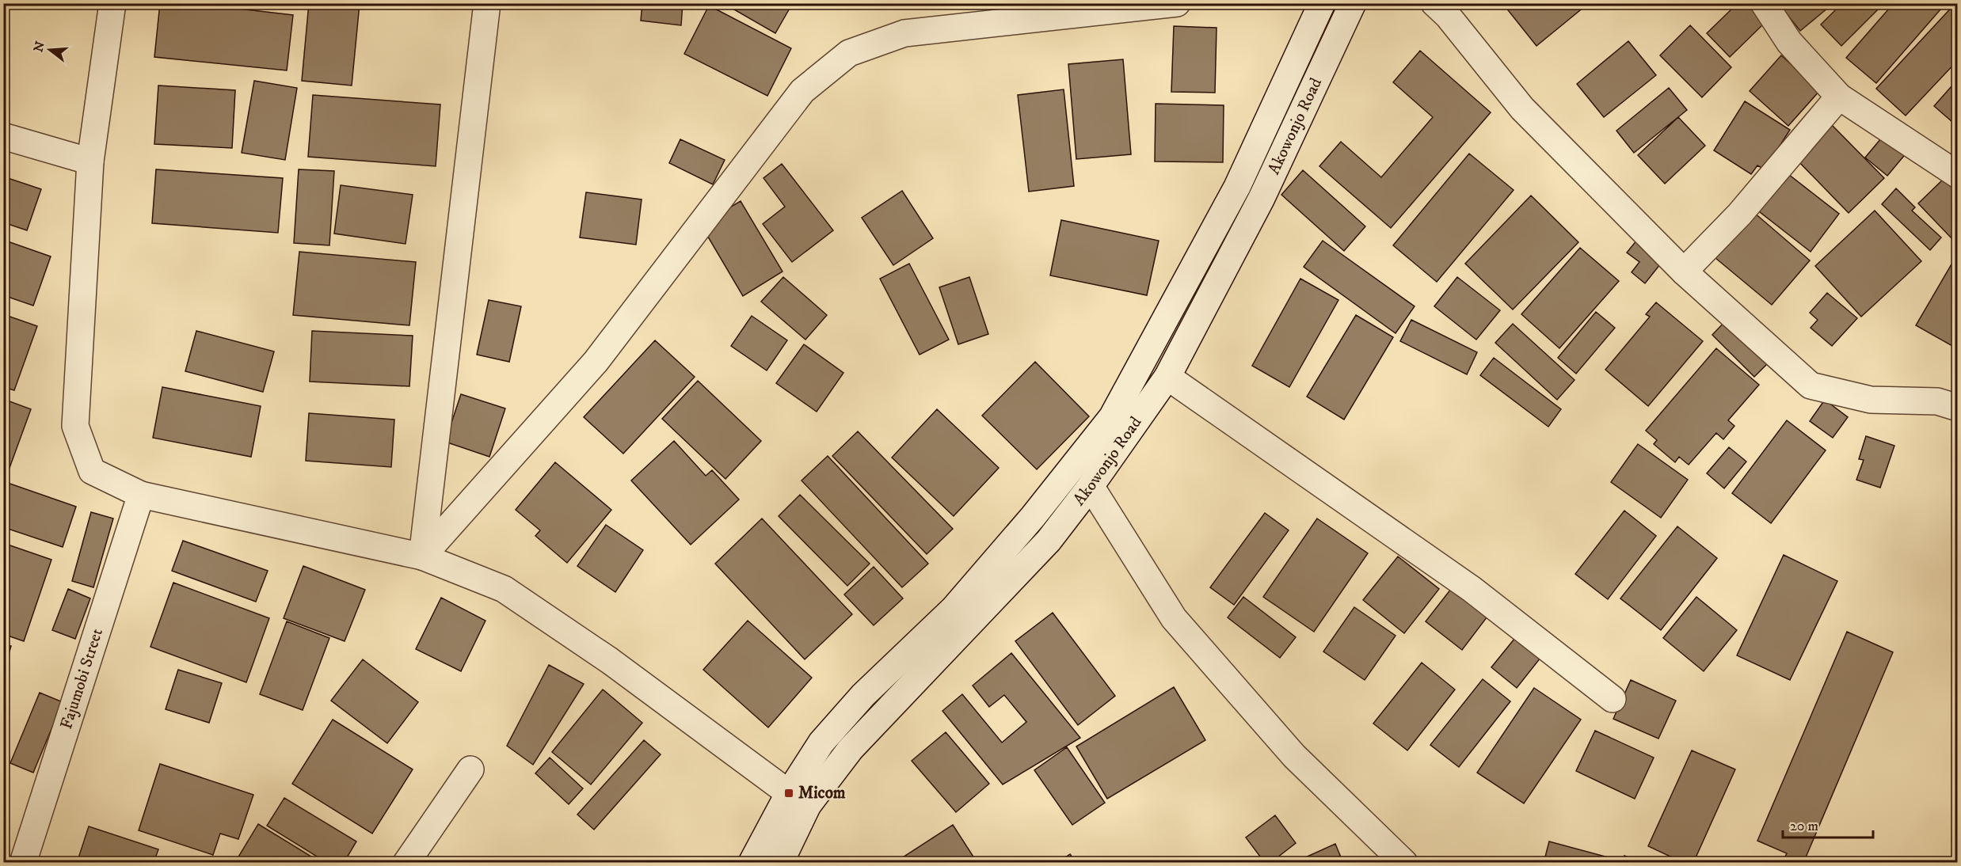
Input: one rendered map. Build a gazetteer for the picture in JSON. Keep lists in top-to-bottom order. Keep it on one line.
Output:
{"streets":{"street":["Akowonjo Road","Fajumobi Street"]},"places":{"transit":["Micom"]},"scale_bar":"20 m","north":"left"}
